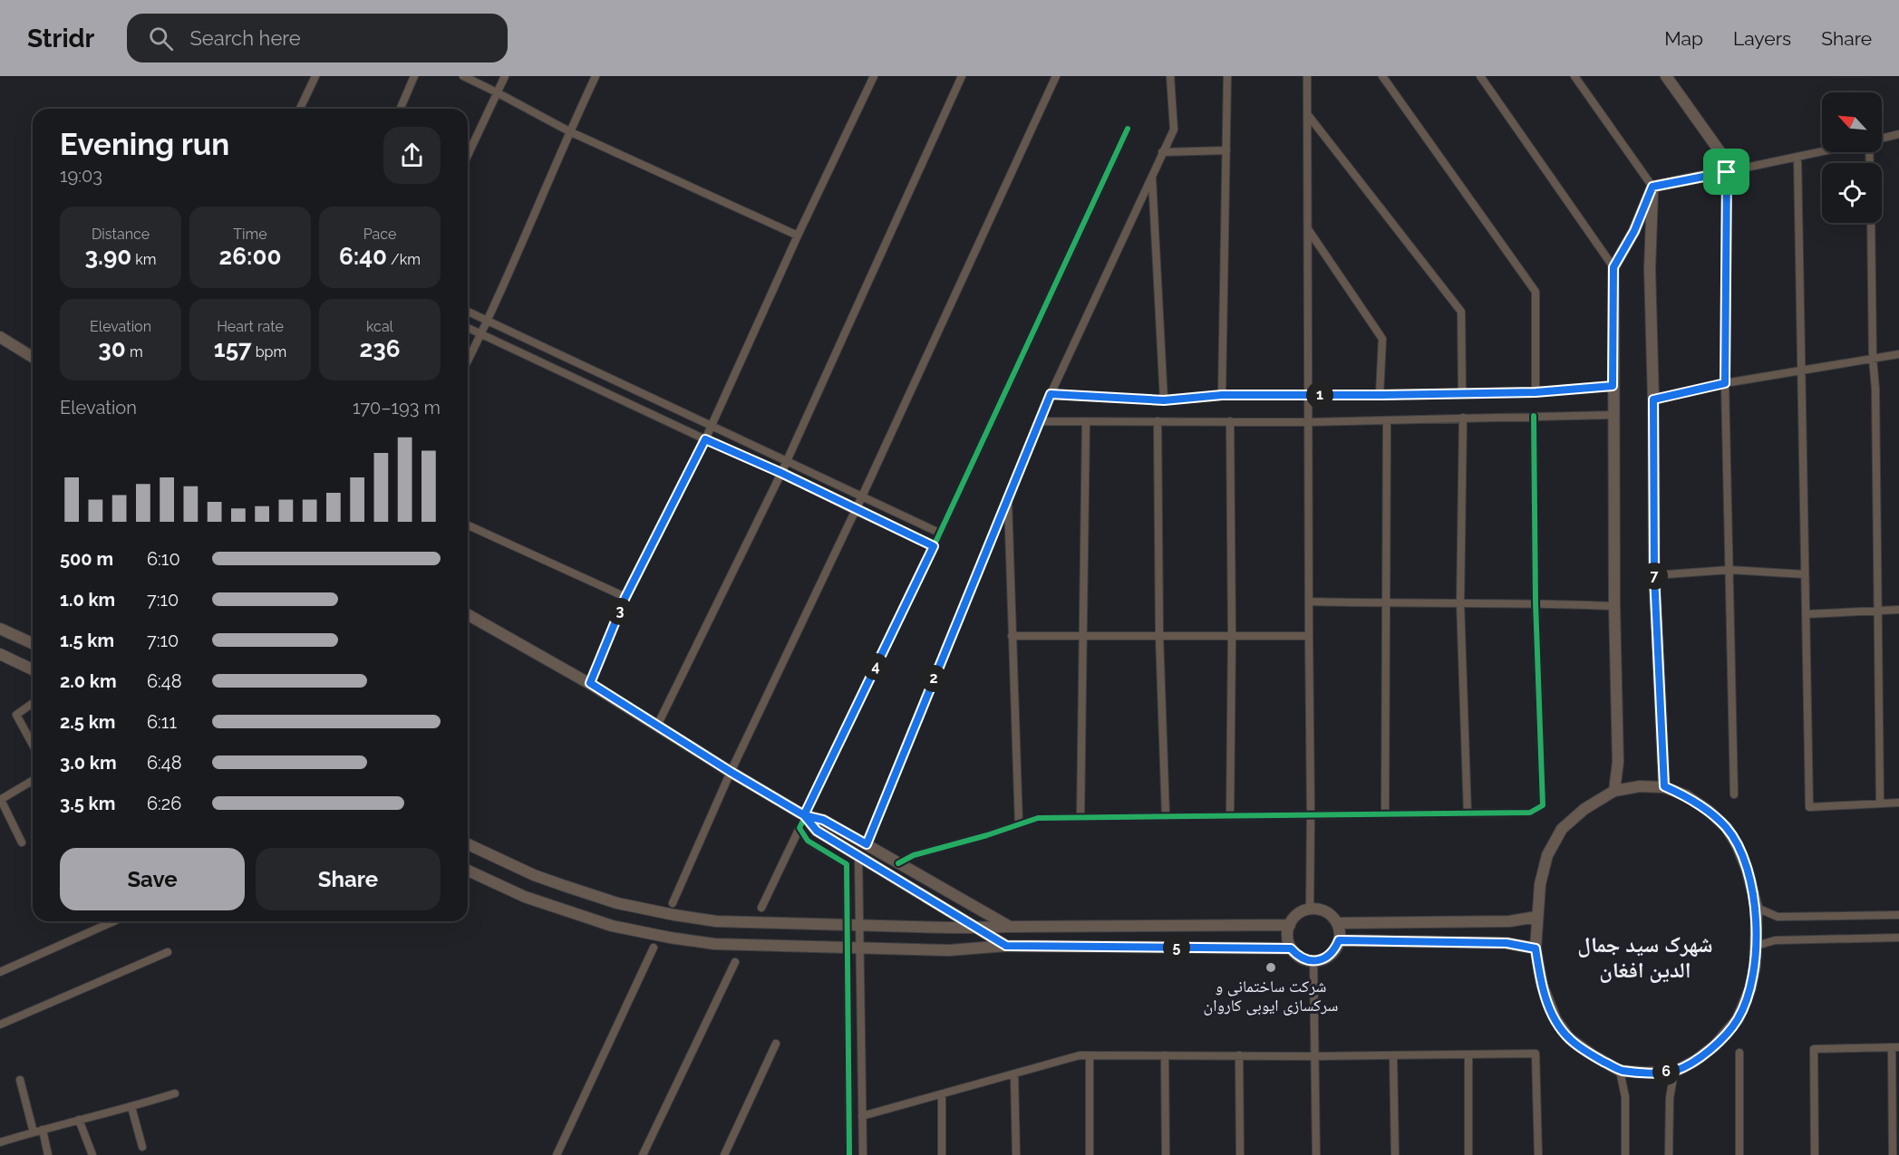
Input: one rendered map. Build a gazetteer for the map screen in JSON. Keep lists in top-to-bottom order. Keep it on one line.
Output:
{"districts":["شهرک سید جمال الدین افغان"],"places":["شرکت ساختمانی و سرکسازی ایوبی کاروان"],"north":"top left","page":{"header":"Stridr","search":"Search here","nav":["Map","Layers","Share"],"heading":["Evening run","19:03"],"stats":[["Distance","3.90 km"],["Time","26:00"],["Pace","6:40 /km"],["Elevation","30 m"],["Heart rate","157 bpm"],["kcal","236"]],"pins":["1","7","3","4","2","5","6"],"chart":["Elevation","170–193 m"],"list":[{"name":"500 m","note":"6:10"},{"name":"1.0 km","note":"7:10"},{"name":"1.5 km","note":"7:10"},{"name":"2.0 km","note":"6:48"},{"name":"2.5 km","note":"6:11"},{"name":"3.0 km","note":"6:48"},{"name":"3.5 km","note":"6:26"}],"buttons":["Save","Share"]}}
